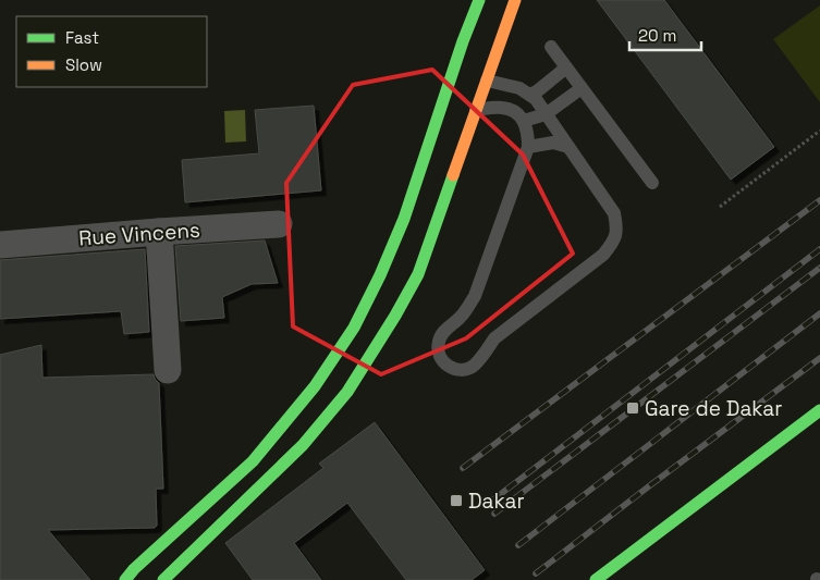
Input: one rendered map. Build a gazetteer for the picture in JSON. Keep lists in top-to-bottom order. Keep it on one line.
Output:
{"streets":{"street":["Rue Vincens"]},"places":{"transit":["Gare de Dakar","Dakar"]},"legend":["Fast","Slow"],"scale_bar":"20 m"}
